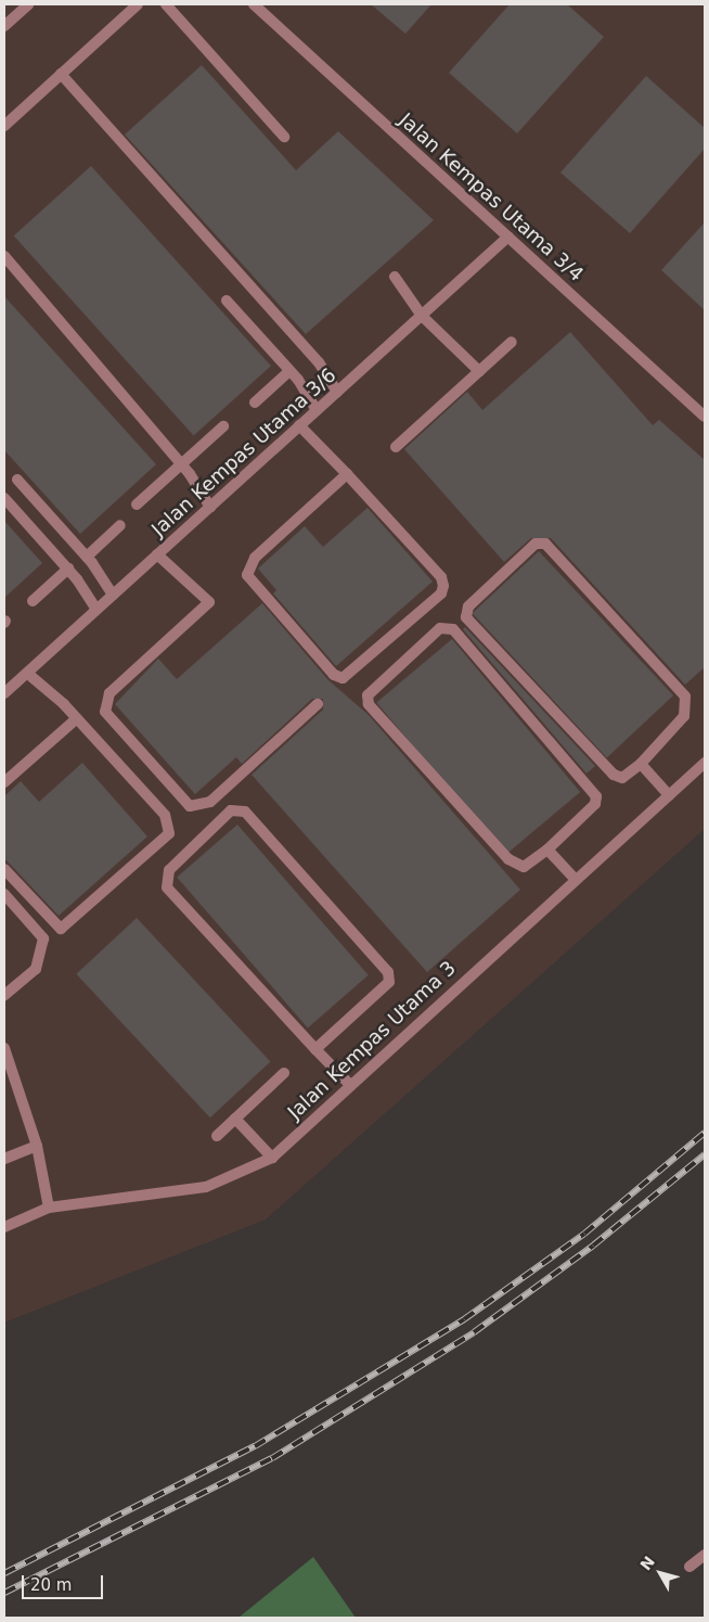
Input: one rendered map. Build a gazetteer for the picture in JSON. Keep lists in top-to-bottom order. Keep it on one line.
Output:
{"streets":{"street":["Jalan Kempas Utama 3/4","Jalan Kempas Utama 3/6","Jalan Kempas Utama 3"]},"crossings":[["Jalan Kempas Utama 3/4","Jalan Kempas Utama 3/6"]],"scale_bar":"20 m","north":"top left"}
